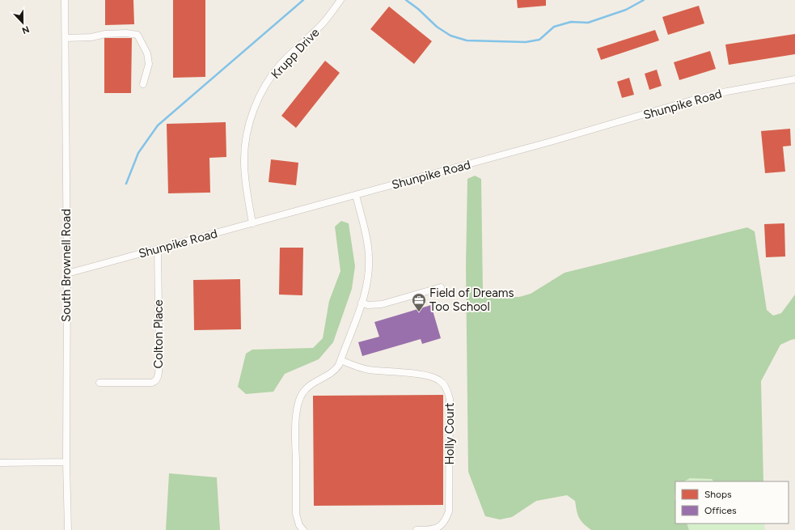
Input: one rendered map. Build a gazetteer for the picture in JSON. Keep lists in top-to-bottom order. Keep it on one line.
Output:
{"streets":{"street":["Krupp Drive","Shunpike Road","South Brownell Road","Colton Place","Holly Court"]},"crossings":[["Krupp Drive","Shunpike Road"],["Shunpike Road","South Brownell Road"],["Shunpike Road","Colton Place"]],"places":{"office":["Field of Dreams Too School"]},"legend":["Shops","Offices"],"north":"bottom"}
